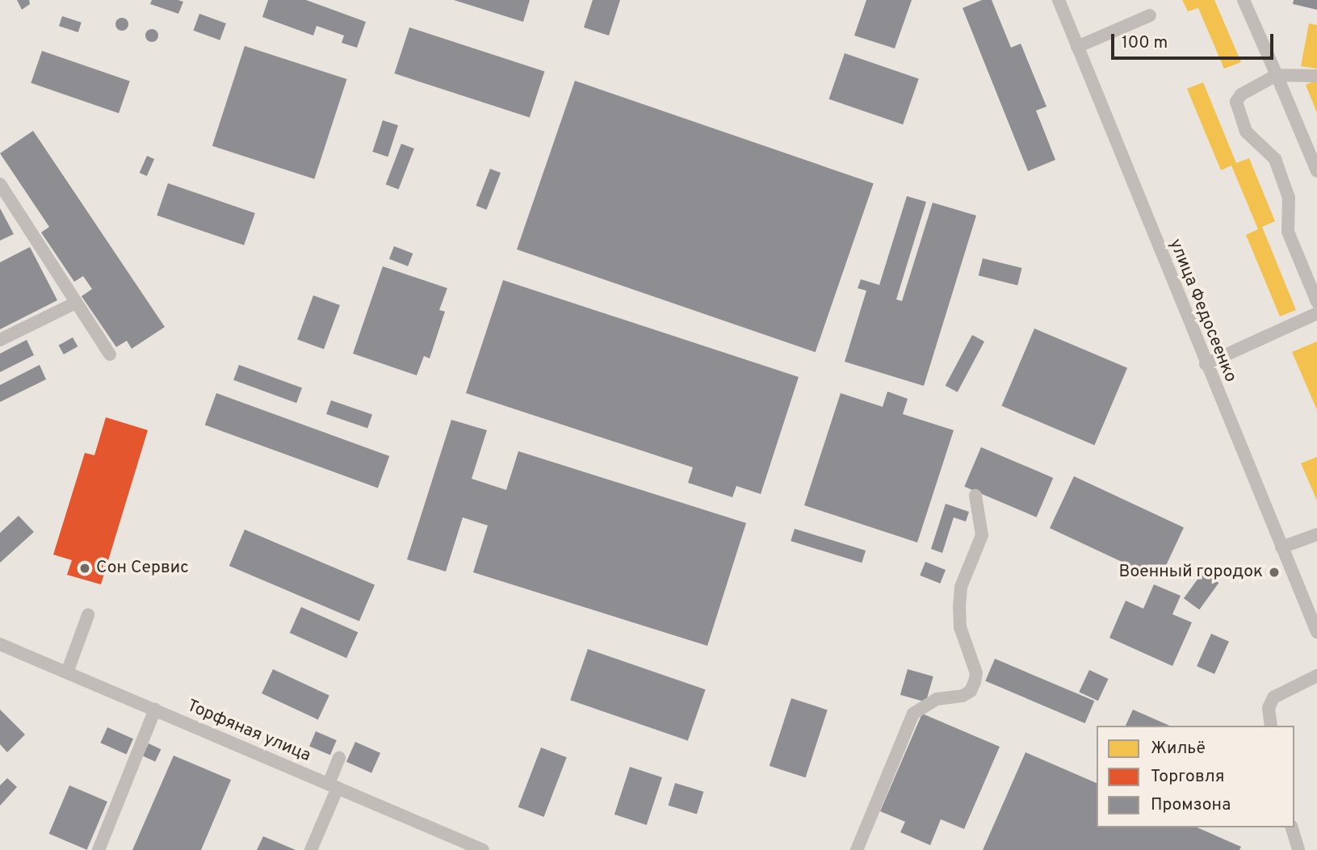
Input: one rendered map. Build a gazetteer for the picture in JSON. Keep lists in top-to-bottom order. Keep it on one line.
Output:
{"streets":{"street":["улица Федосеенко","Торфяная улица"]},"places":["Сон Сервис","Военный городок"],"legend":["Жильё","Торговля","Промзона"],"scale_bar":"100 m"}
